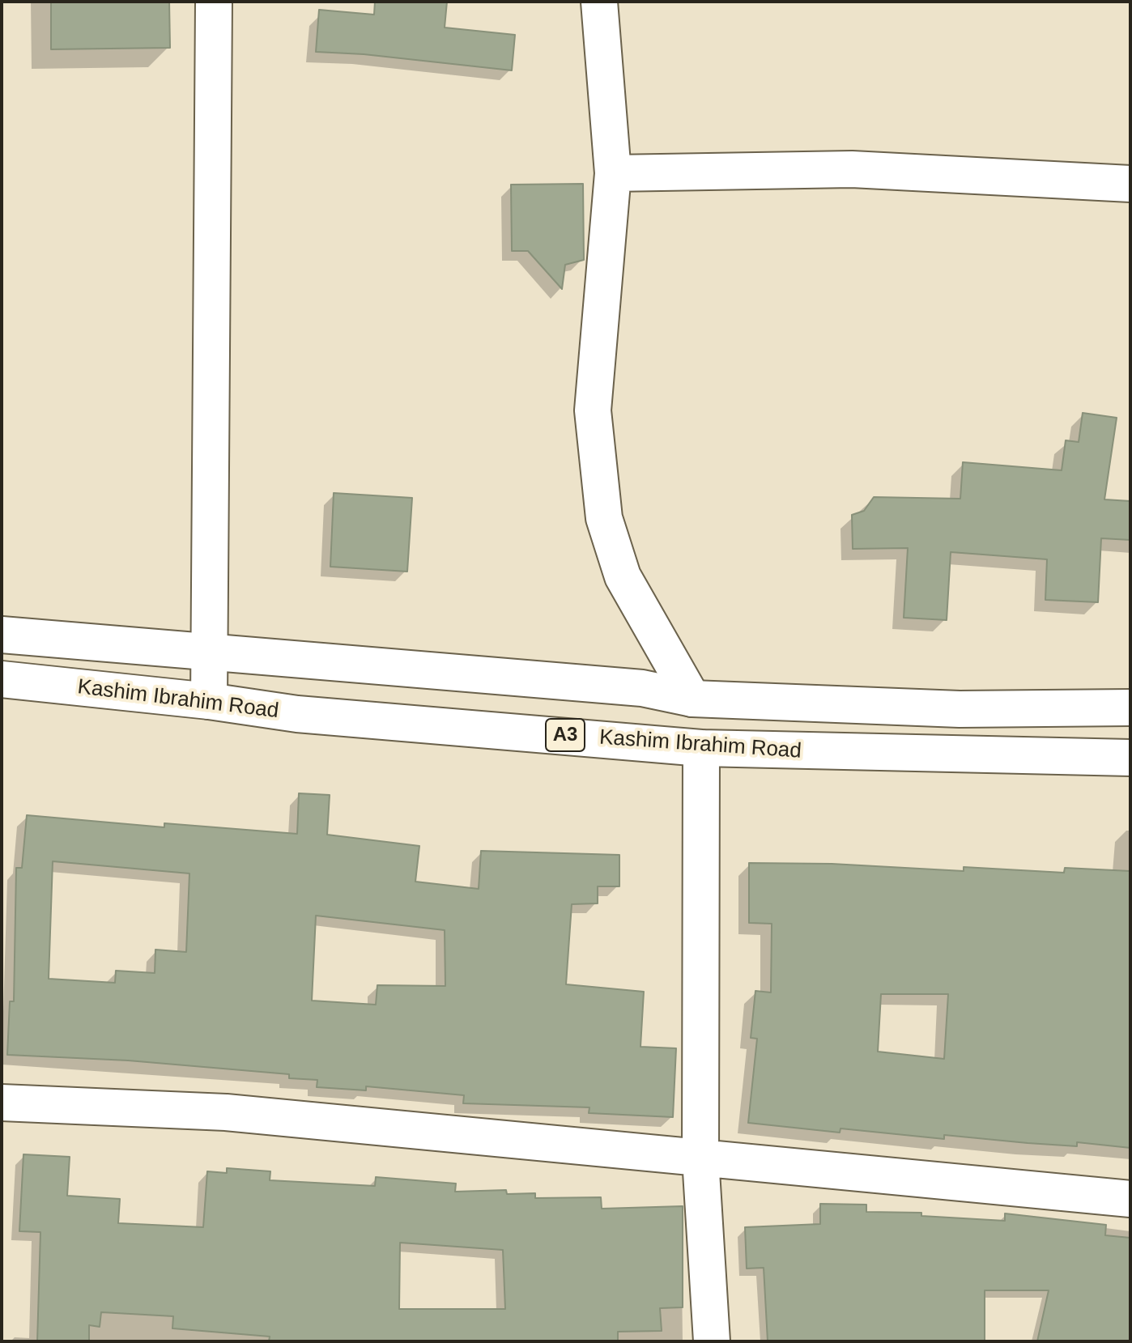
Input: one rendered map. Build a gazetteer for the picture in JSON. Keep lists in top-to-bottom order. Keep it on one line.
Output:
{"streets":{"main road":["Kashim Ibrahim Road","A3"]}}
